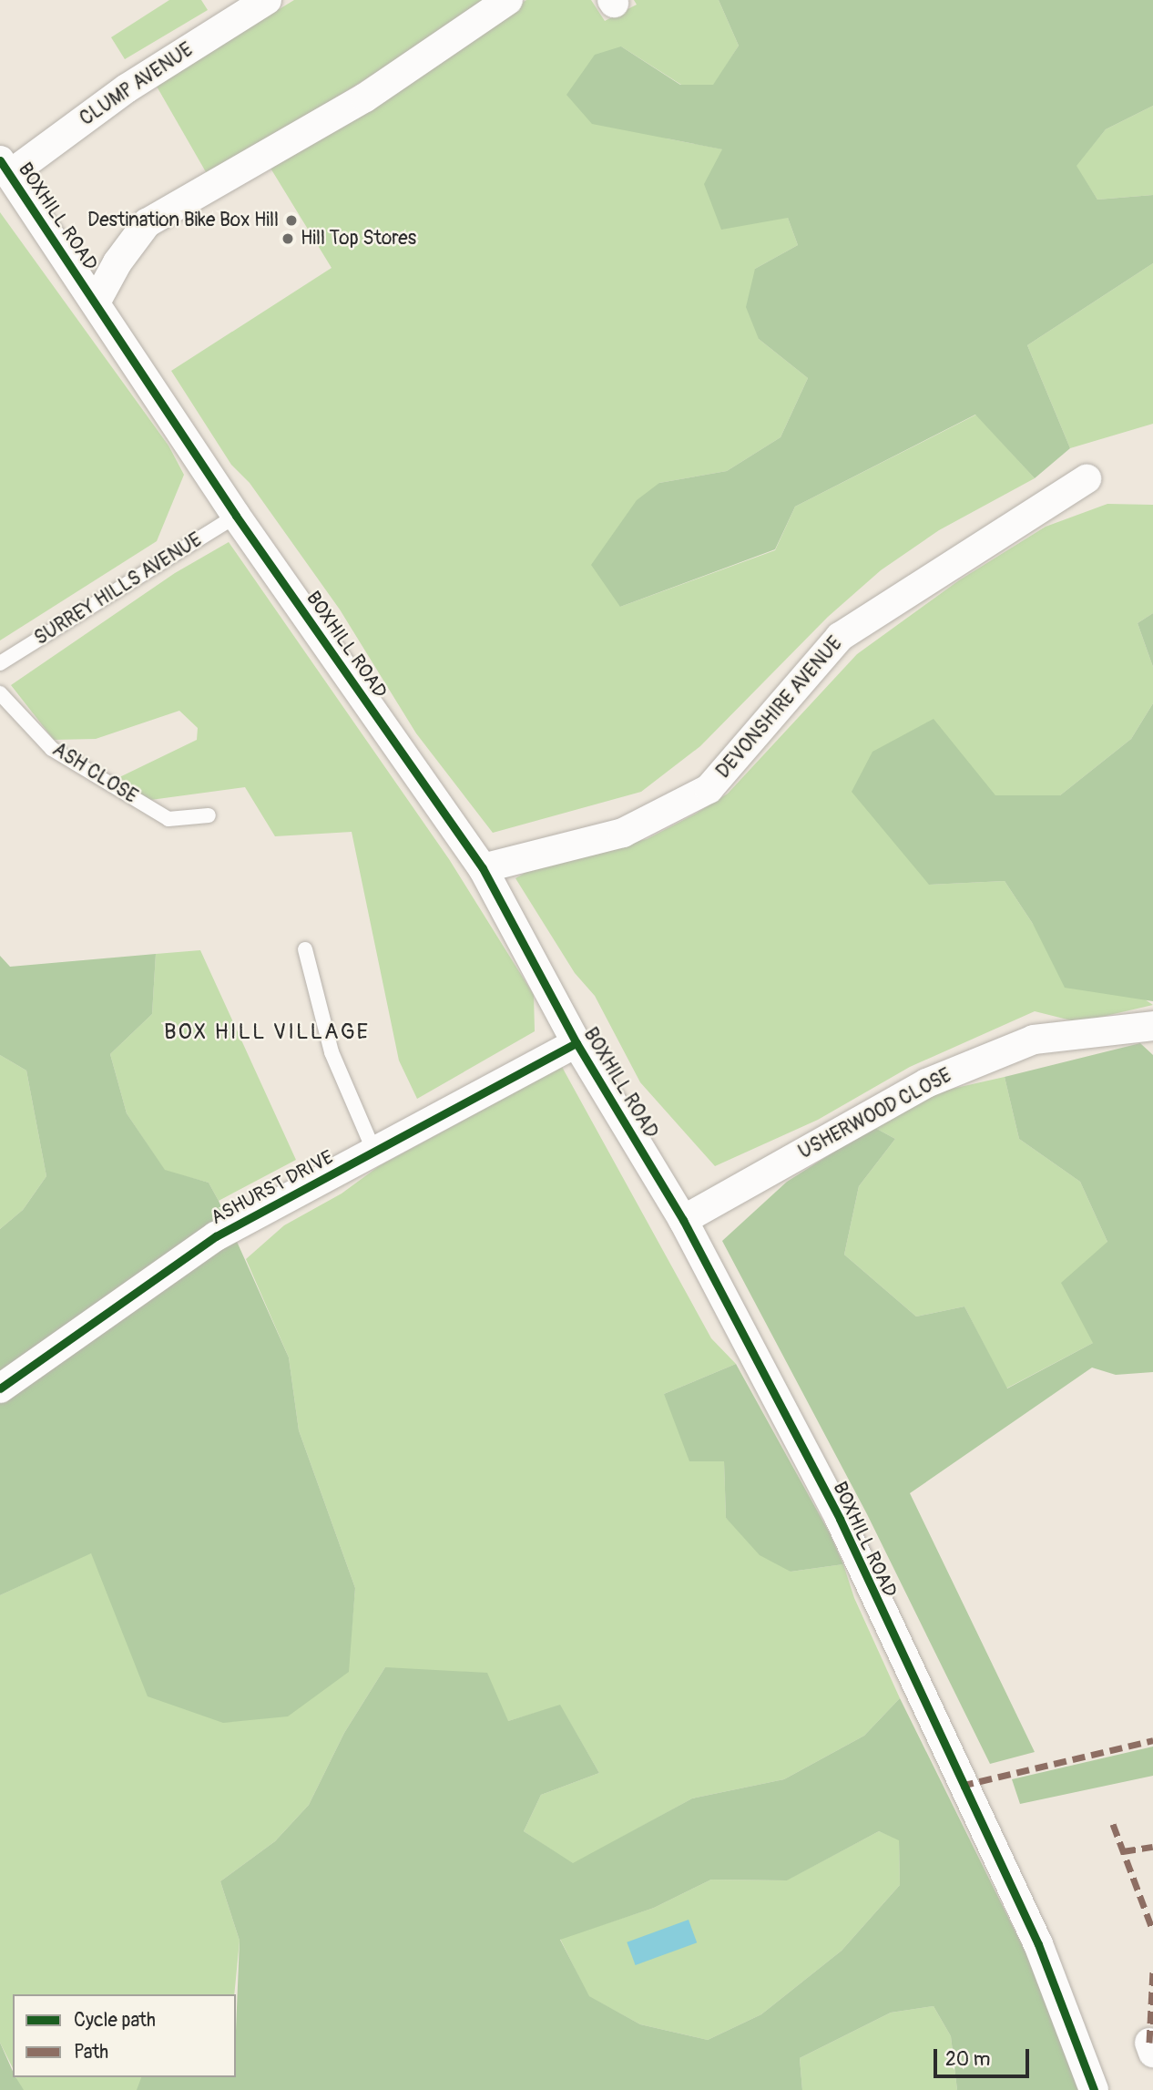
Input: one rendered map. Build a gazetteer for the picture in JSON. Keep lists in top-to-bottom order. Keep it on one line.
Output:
{"streets":{"street":["CLUMP AVENUE","BOXHILL ROAD","DEVONSHIRE AVENUE","USHERWOOD CLOSE","ASHURST DRIVE"],"lane":["SURREY HILLS AVENUE","ASH CLOSE"]},"crossings":[["CLUMP AVENUE","BOXHILL ROAD"],["BOXHILL ROAD","SURREY HILLS AVENUE"],["BOXHILL ROAD","DEVONSHIRE AVENUE"],["BOXHILL ROAD","USHERWOOD CLOSE"],["BOXHILL ROAD","ASHURST DRIVE"]],"districts":["BOX HILL VILLAGE"],"places":["Destination Bike Box Hill","Hill Top Stores"],"legend":["Cycle path","Path"],"scale_bar":"20 m"}
